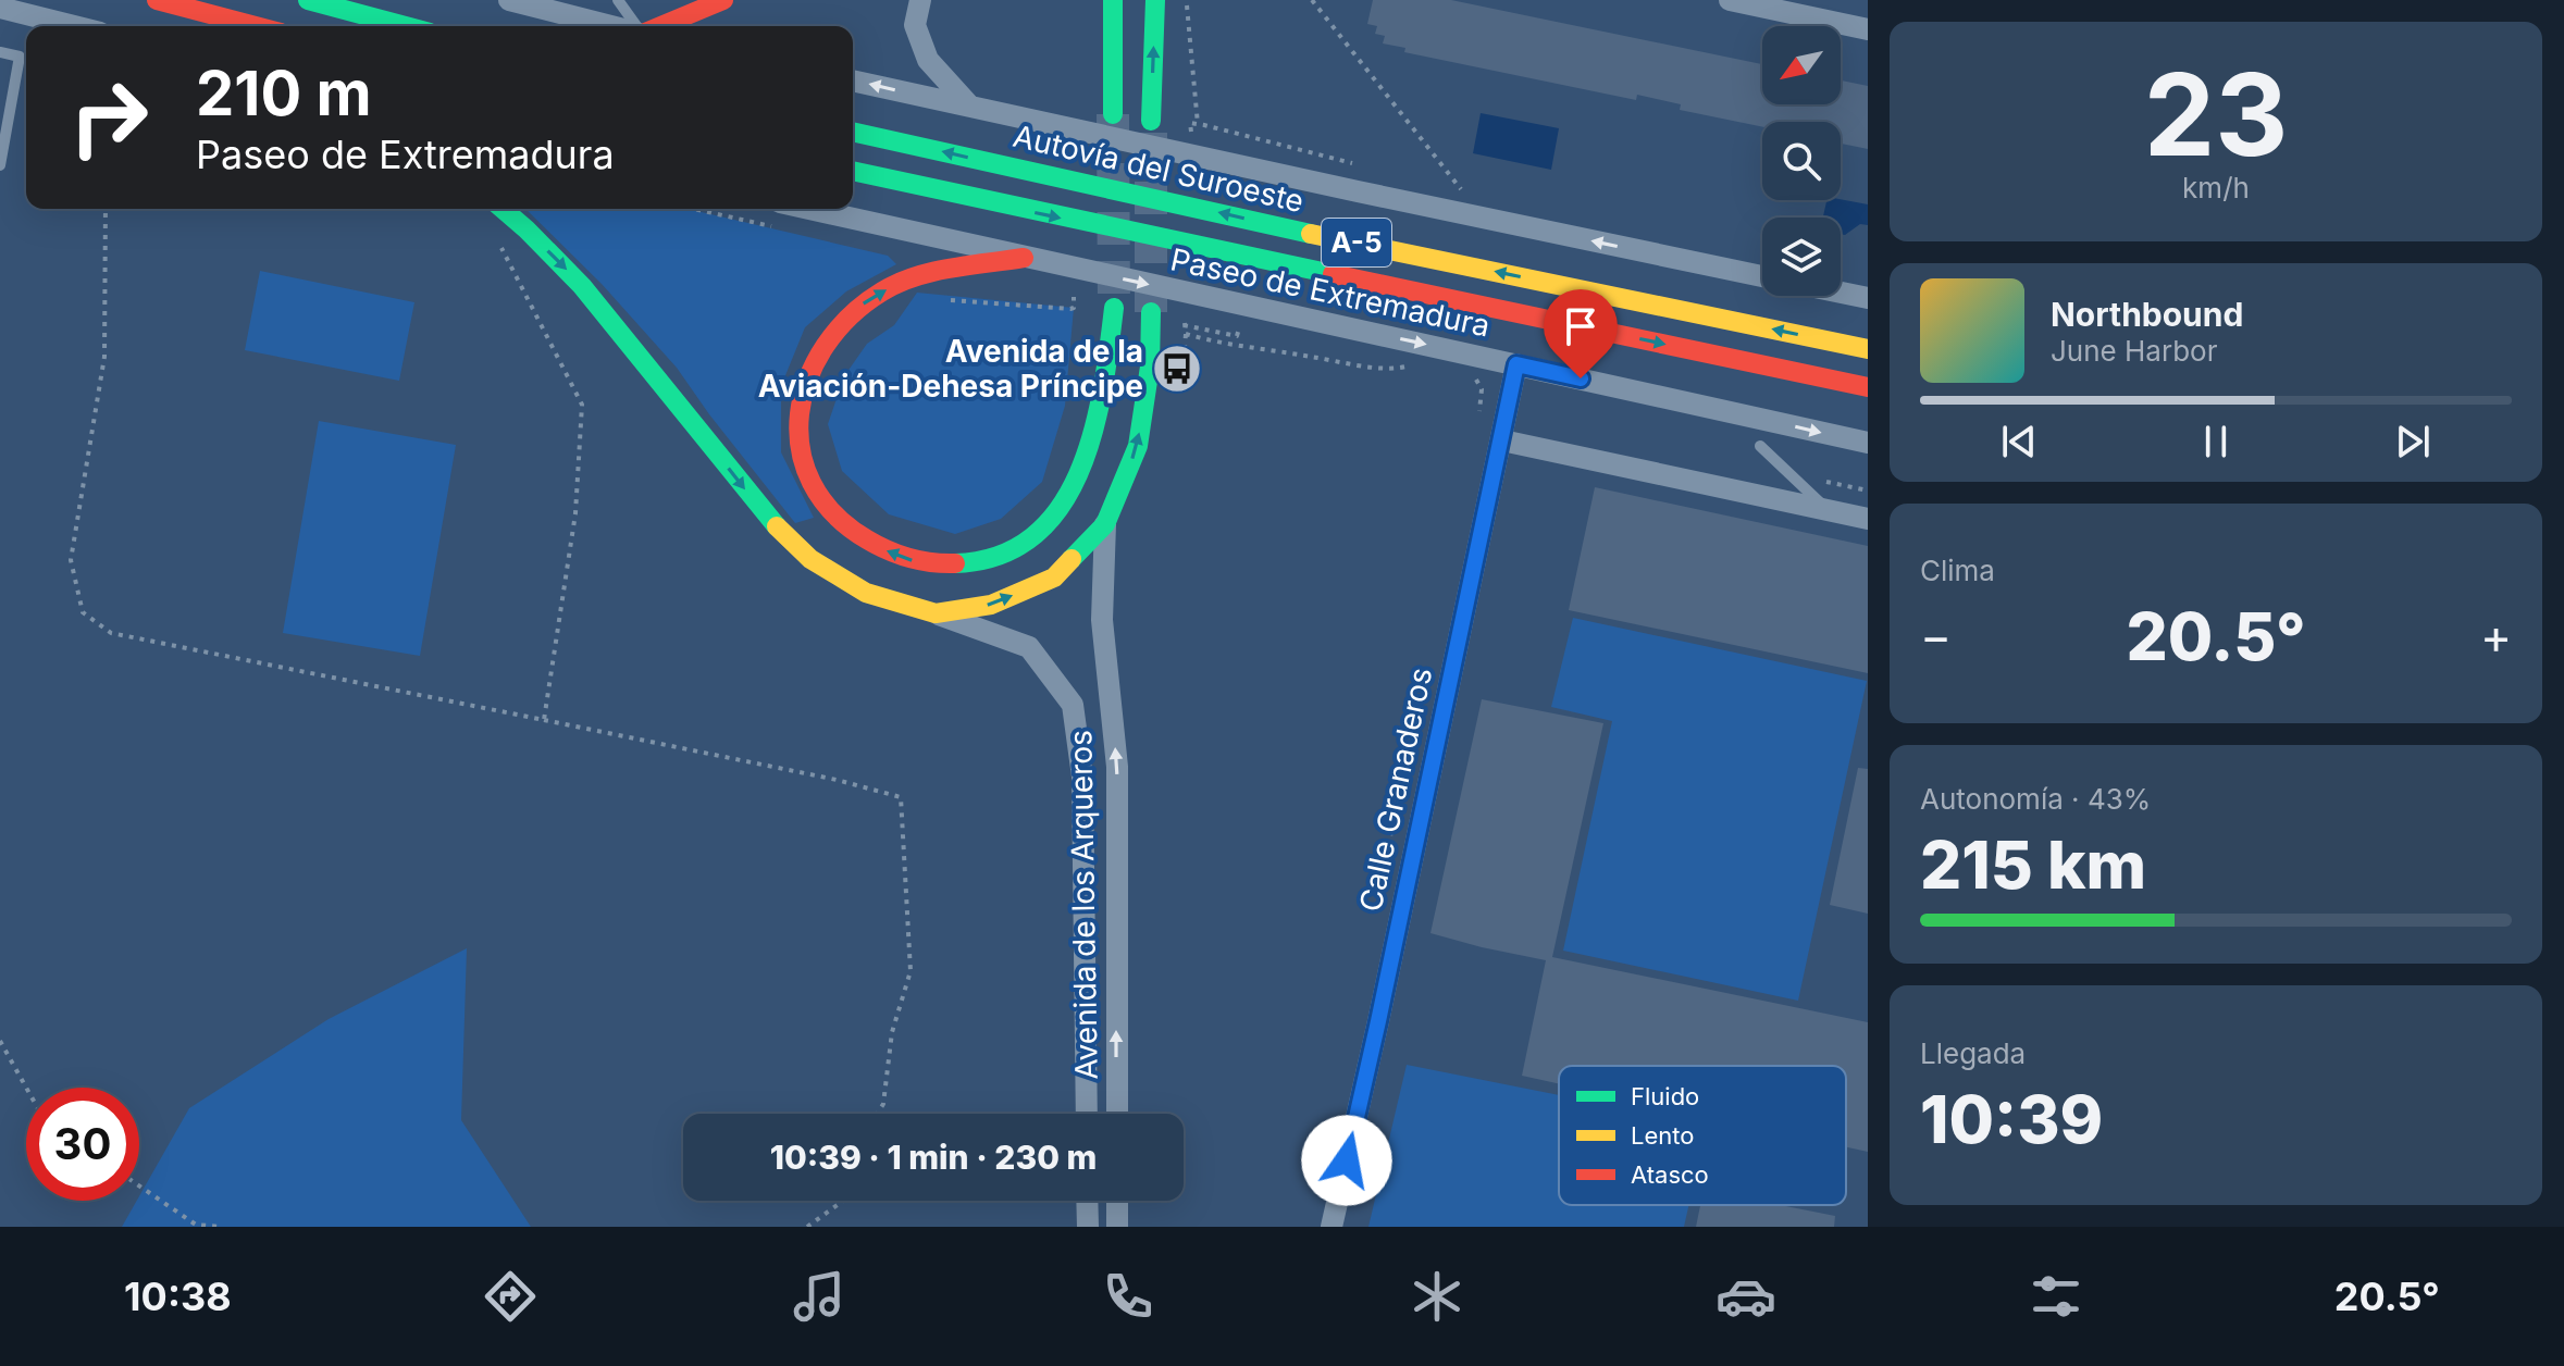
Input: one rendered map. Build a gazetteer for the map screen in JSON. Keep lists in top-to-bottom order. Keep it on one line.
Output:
{"streets":{"main road":["Autovía del Suroeste","A-5"],"street":["Paseo de Extremadura","Calle Granaderos","Avenida de los Arqueros"]},"crossings":[["Paseo de Extremadura","Calle Granaderos"]],"one_way":["Avenida de los Arqueros"],"places":{"bus stop":["Avenida de la Aviación-Dehesa Príncipe"]},"legend":["Fluido","Lento","Atasco"],"north":"bottom left","page":{"tile":[["23","km/h"],"Clima",["Autonomía · 43%","215 km"],["Llegada","10:39"]],"turn":["210 m","Paseo de Extremadura"],"song":["Northbound","June Harbor"],"heat":["−","20.5°","+"],"limit":"30","trip":"10:39 · 1 min · 230 m","tabs":["10:38","20.5°"]}}
